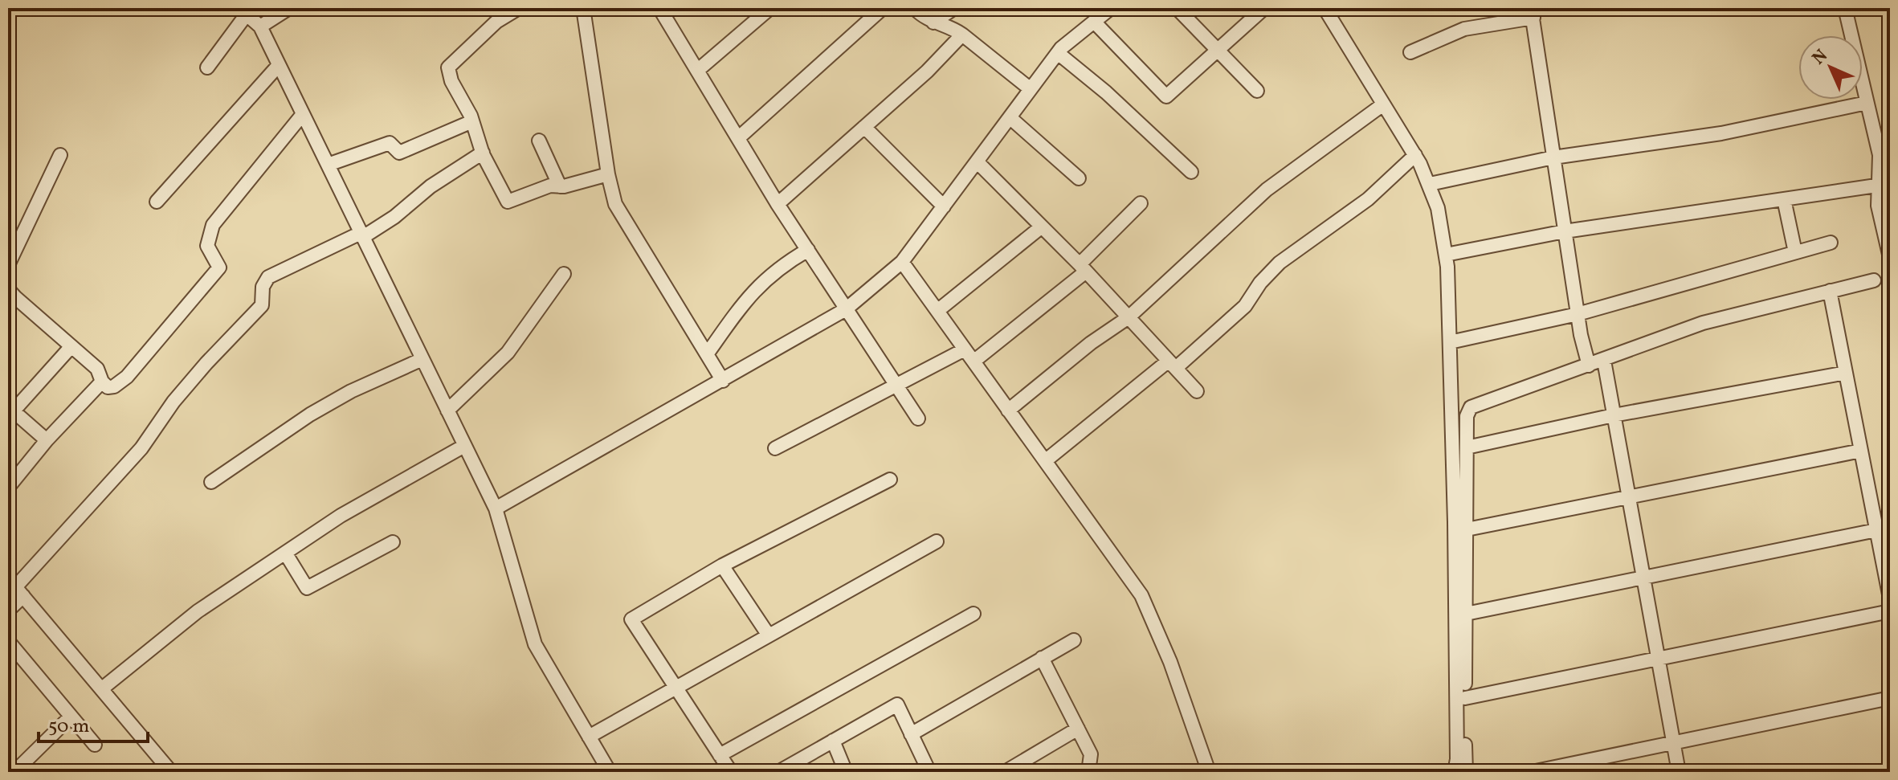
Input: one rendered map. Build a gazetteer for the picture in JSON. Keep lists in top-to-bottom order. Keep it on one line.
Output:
{"scale_bar":"50 m","north":"top left"}
